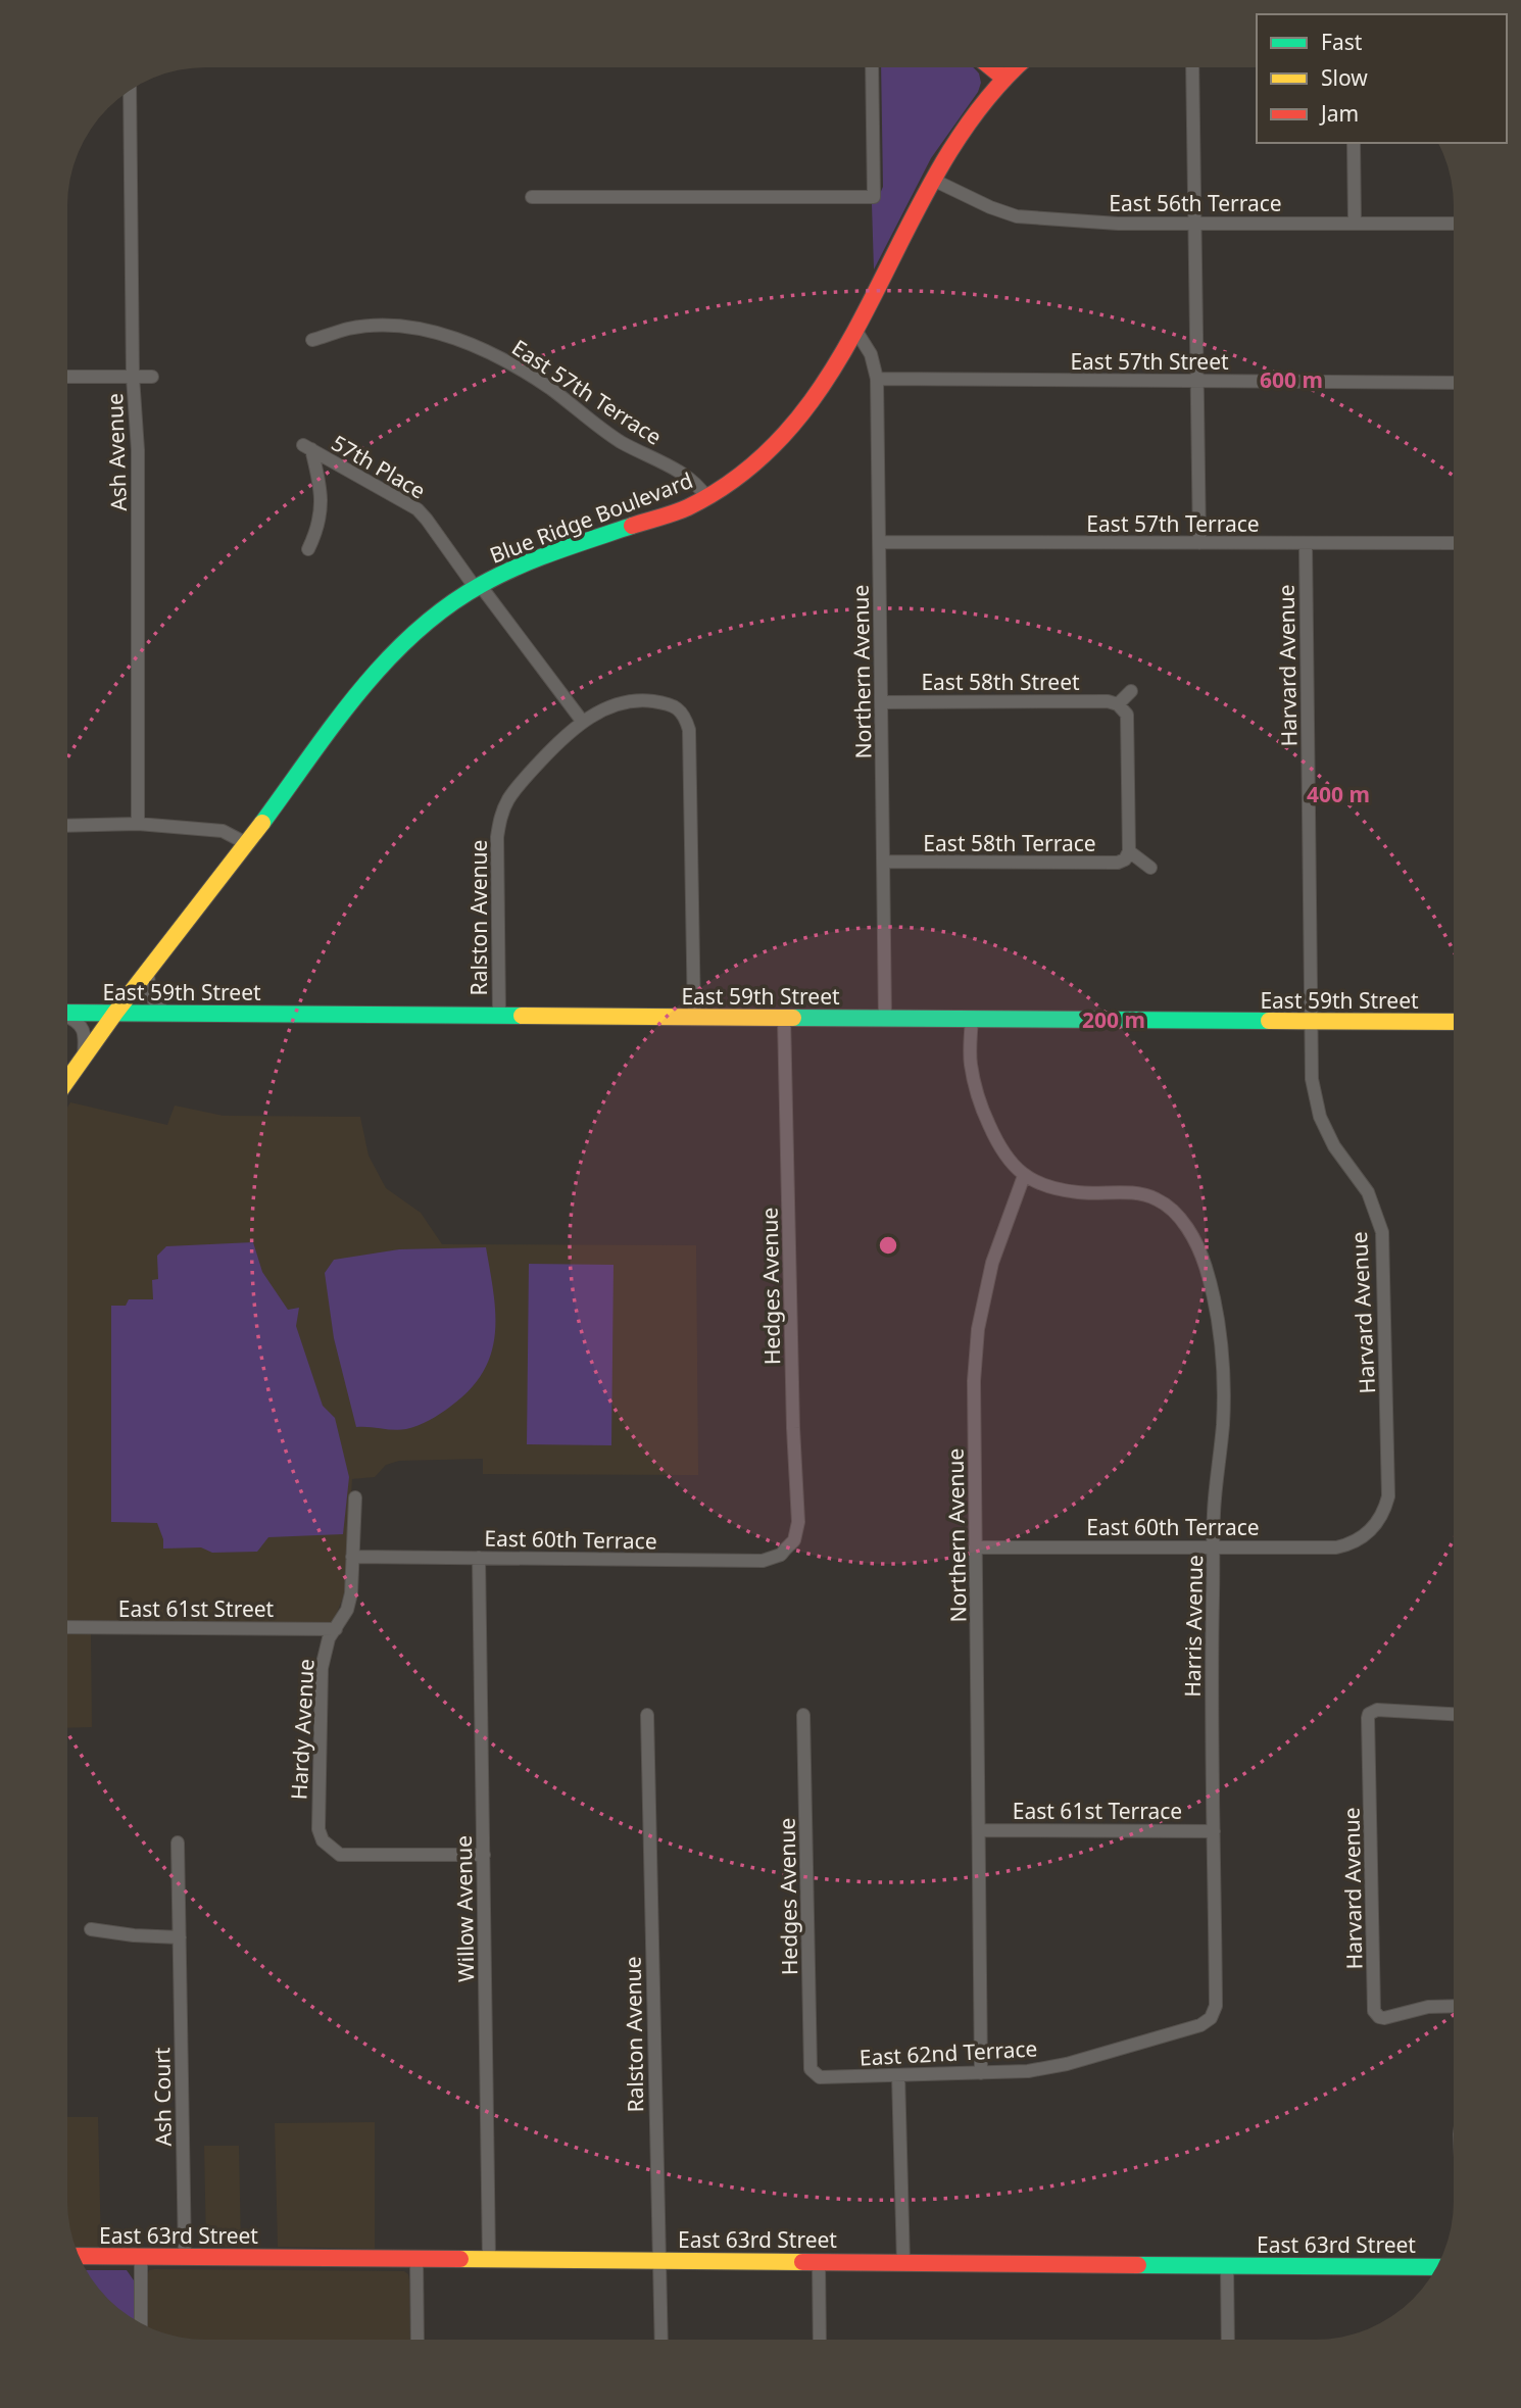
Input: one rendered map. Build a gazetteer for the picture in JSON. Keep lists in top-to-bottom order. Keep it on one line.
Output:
{"streets":{"street":["East 56th Terrace","East 57th Street","East 57th Terrace","Ash Avenue","57th Place","Blue Ridge Boulevard","Harvard Avenue","Northern Avenue","East 58th Street","East 58th Terrace","Ralston Avenue","East 59th Street","Hedges Avenue","East 60th Terrace","East 61st Street","Harris Avenue","Hardy Avenue","East 61st Terrace","Willow Avenue","East 62nd Terrace","Ash Court","East 63rd Street"]},"crossings":[["East 56th Terrace","Blue Ridge Boulevard"],["East 57th Street","Northern Avenue"],["East 57th Terrace","Blue Ridge Boulevard"],["East 57th Terrace","Harvard Avenue"],["East 57th Terrace","Northern Avenue"],["57th Place","Blue Ridge Boulevard"],["Blue Ridge Boulevard","Northern Avenue"],["Blue Ridge Boulevard","East 59th Street"],["Harvard Avenue","East 59th Street"],["Harvard Avenue","East 60th Terrace"],["Northern Avenue","East 58th Street"],["Northern Avenue","East 58th Terrace"],["Northern Avenue","East 59th Street"],["Northern Avenue","East 60th Terrace"],["Northern Avenue","Harris Avenue"],["Northern Avenue","East 61st Terrace"],["Northern Avenue","East 62nd Terrace"],["Ralston Avenue","East 59th Street"],["Ralston Avenue","East 63rd Street"],["East 59th Street","Hedges Avenue"],["Hedges Avenue","East 60th Terrace"],["Hedges Avenue","East 62nd Terrace"],["East 60th Terrace","Harris Avenue"],["East 60th Terrace","Hardy Avenue"],["East 60th Terrace","Willow Avenue"],["East 61st Street","Hardy Avenue"],["Harris Avenue","East 61st Terrace"],["Harris Avenue","East 62nd Terrace"],["Hardy Avenue","Willow Avenue"],["Willow Avenue","East 63rd Street"],["Ash Court","East 63rd Street"]],"legend":["Fast","Slow","Jam"],"rings":["600 m","400 m","200 m"]}
